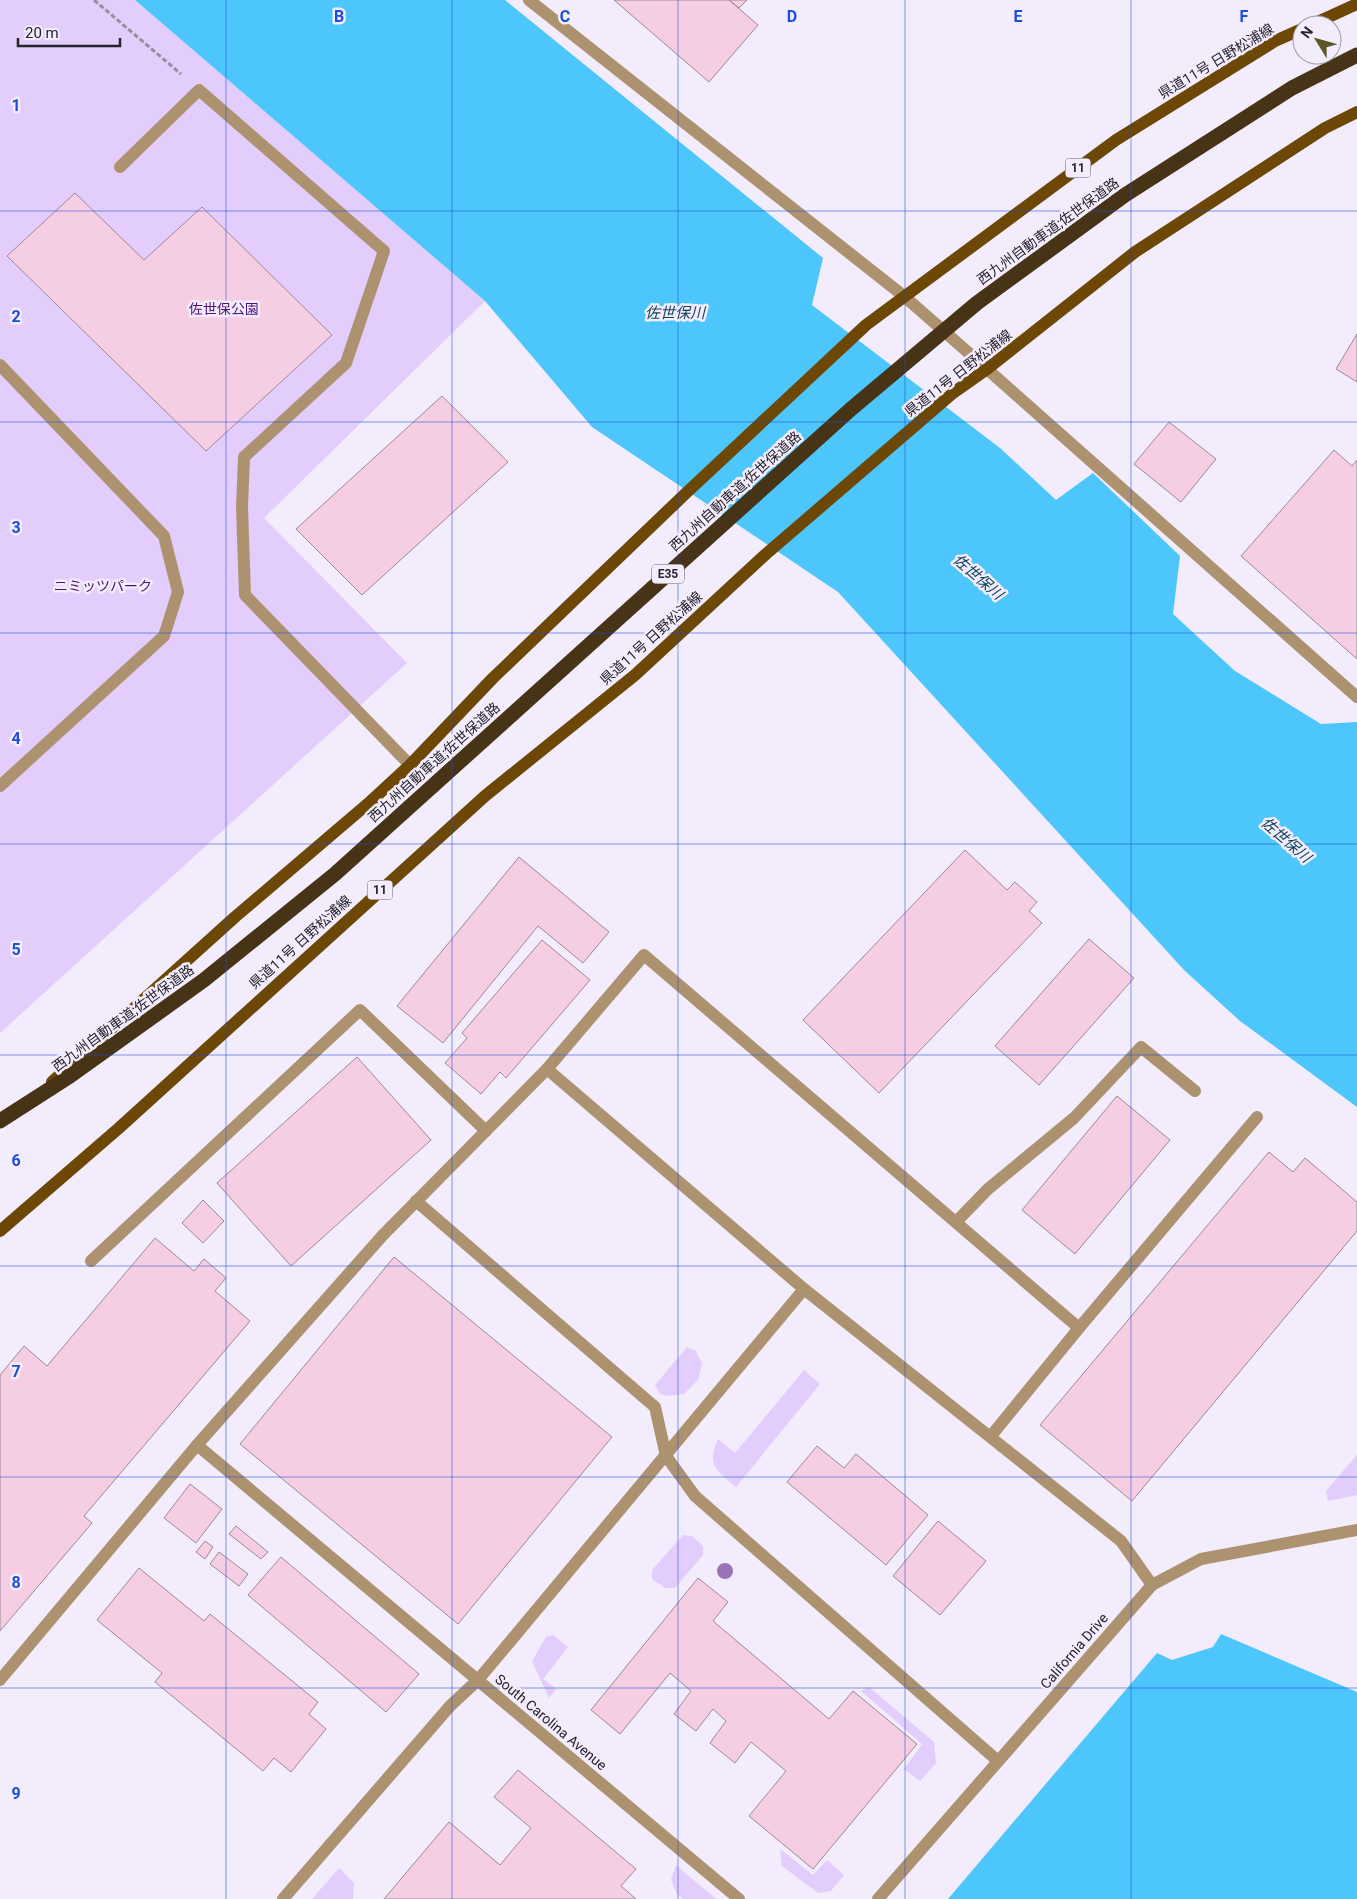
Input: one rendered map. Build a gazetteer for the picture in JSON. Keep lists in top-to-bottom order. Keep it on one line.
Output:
{"streets":{"highway":["西九州自動車道;佐世保道路","E35"],"main road":["県道11号 日野松浦線","11"],"street":["California Drive","South Carolina Avenue"]},"water":["佐世保川"],"parks":["佐世保公園","ニミッツパーク"],"scale_bar":"20 m","north":"top left","grid":{"columns":["B","C","D","E","F"],"rows":["1","2","3","4","5","6","7","8","9"]}}
